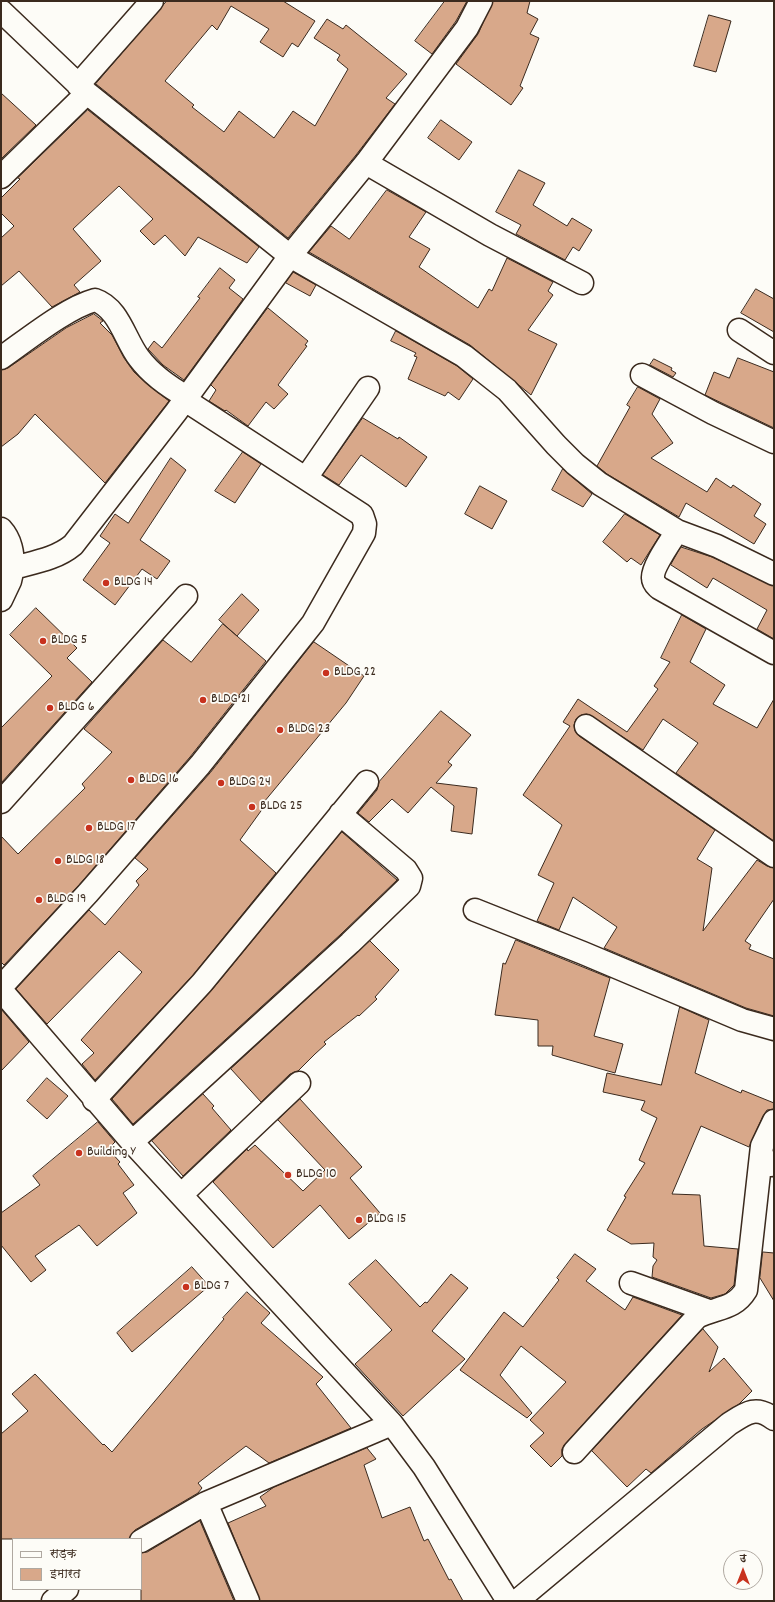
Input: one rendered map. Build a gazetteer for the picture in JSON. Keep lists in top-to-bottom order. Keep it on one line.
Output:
{"places":["BLDG 14","BLDG 5","BLDG 22","BLDG 21","BLDG 6","BLDG 23","BLDG 16","BLDG 24","BLDG 25","BLDG 17","BLDG 18","BLDG 19","Building Y","BLDG 10","BLDG 15","BLDG 7"],"legend":["सड़क","इमारत"],"north":"top"}
